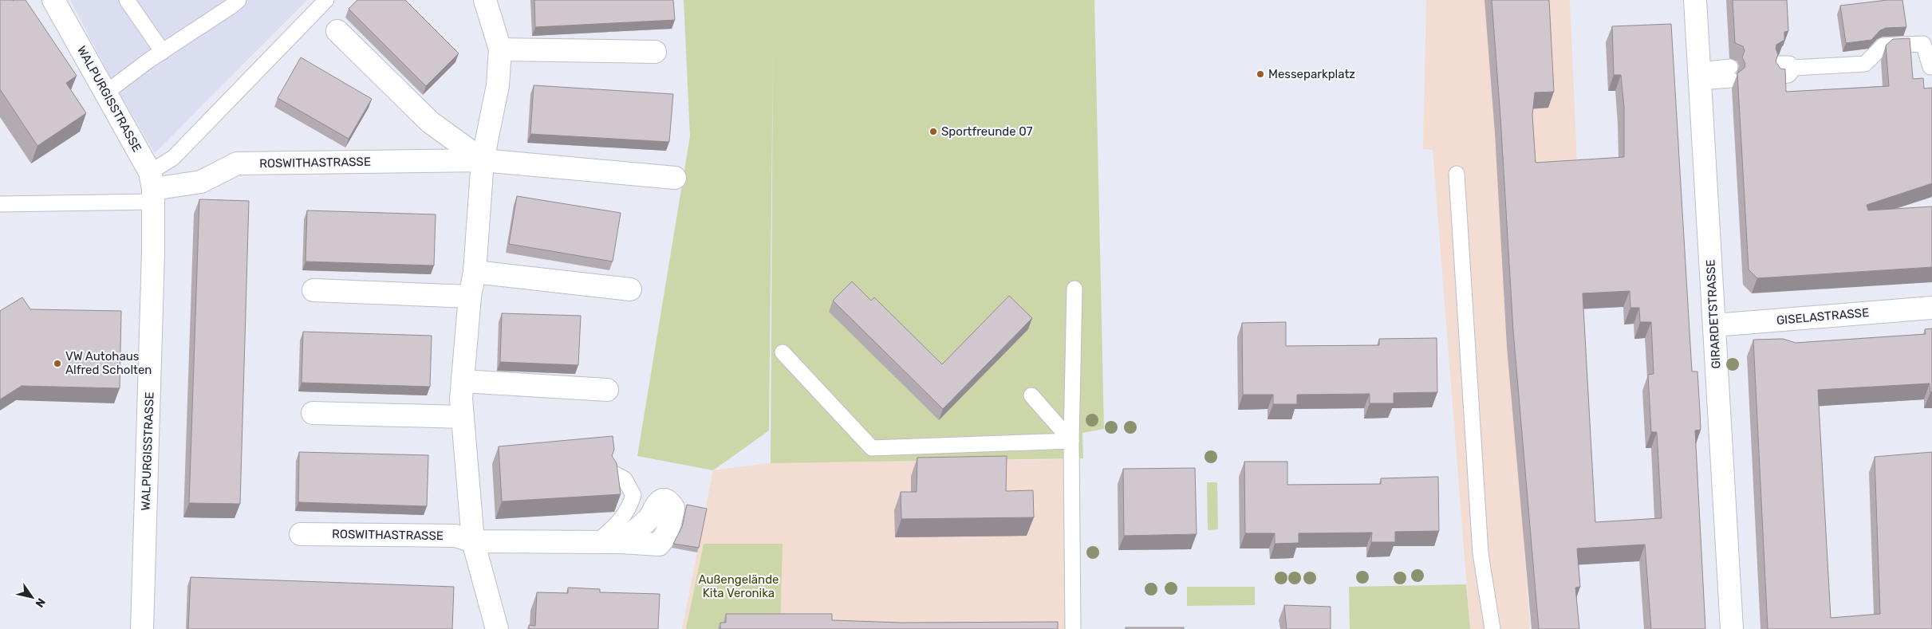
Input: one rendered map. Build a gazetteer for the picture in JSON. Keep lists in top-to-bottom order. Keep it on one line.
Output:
{"streets":{"street":["WALPURGISSTRASSE","ROSWITHASTRASSE","GIRARDETSTRASSE","GISELASTRASSE"]},"crossings":[["WALPURGISSTRASSE","ROSWITHASTRASSE"],["GIRARDETSTRASSE","GISELASTRASSE"]],"parks":["Außengelände Kita Veronika"],"places":["Messeparkplatz","Sportfreunde 07","VW Autohaus Alfred Scholten"],"north":"bottom right"}
